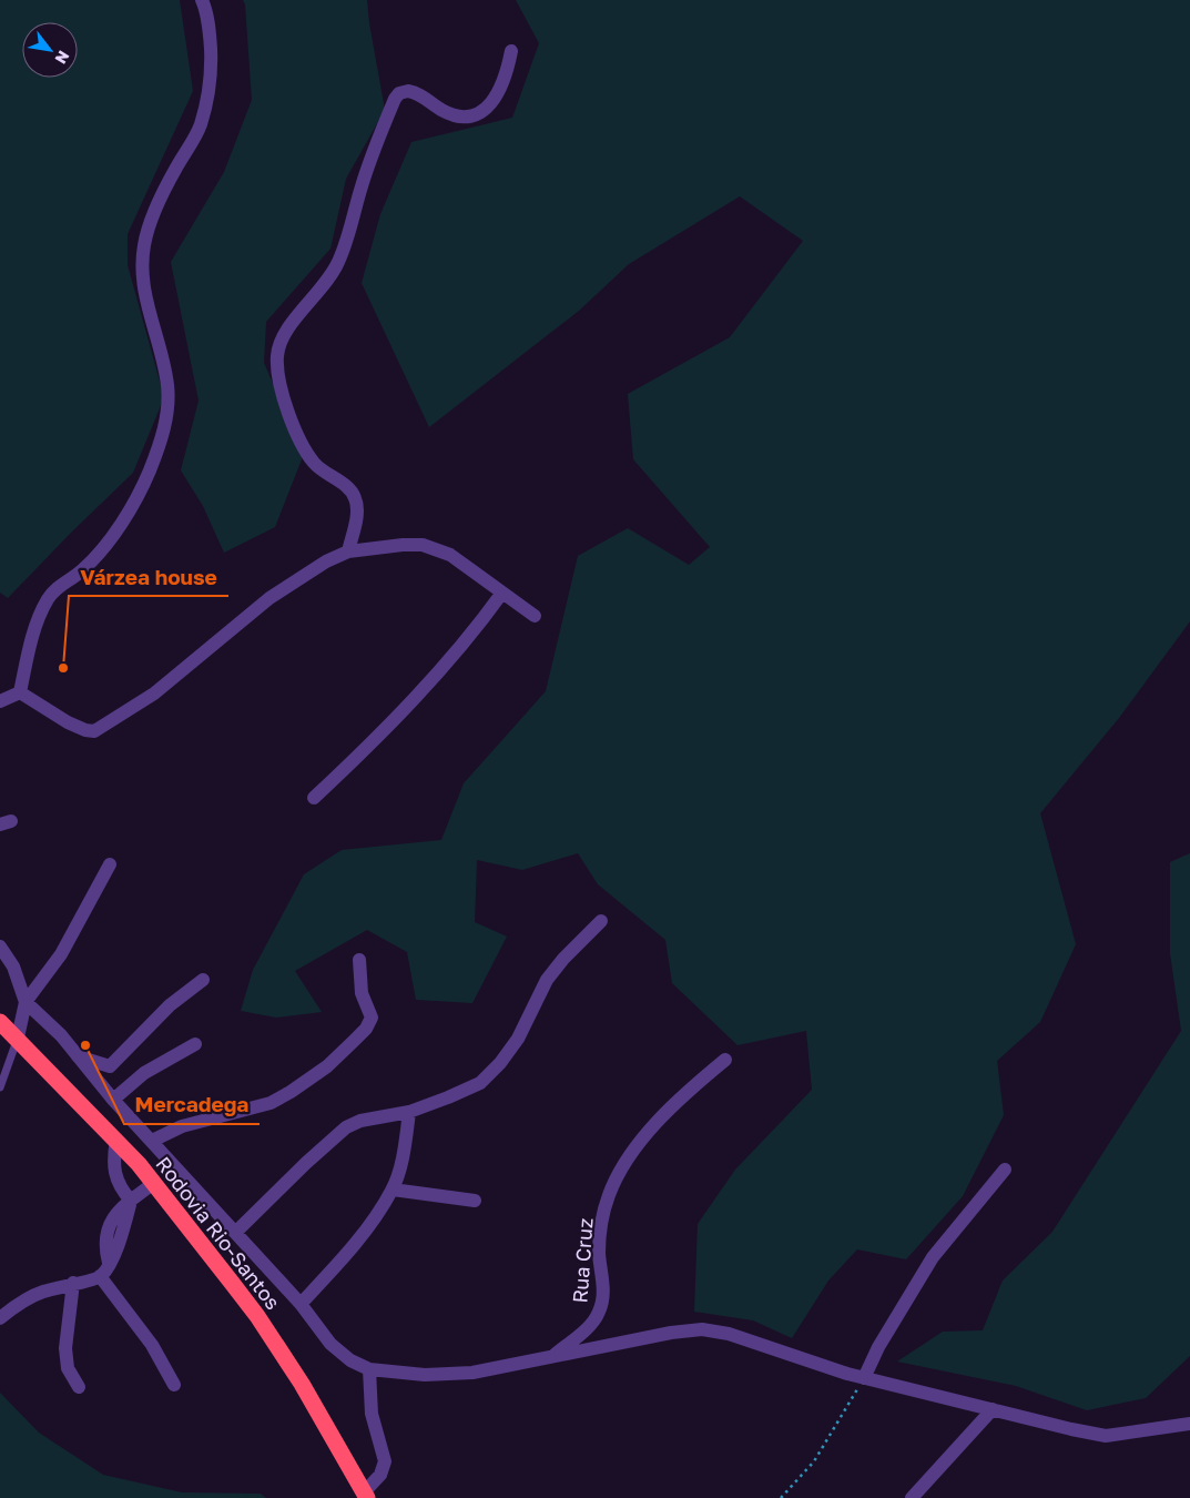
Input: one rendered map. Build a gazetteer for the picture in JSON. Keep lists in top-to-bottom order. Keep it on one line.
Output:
{"streets":{"highway":["Rodovia Rio-Santos"],"street":["Rua Cruz"]},"places":["Várzea house","Mercadega"],"north":"bottom right"}
